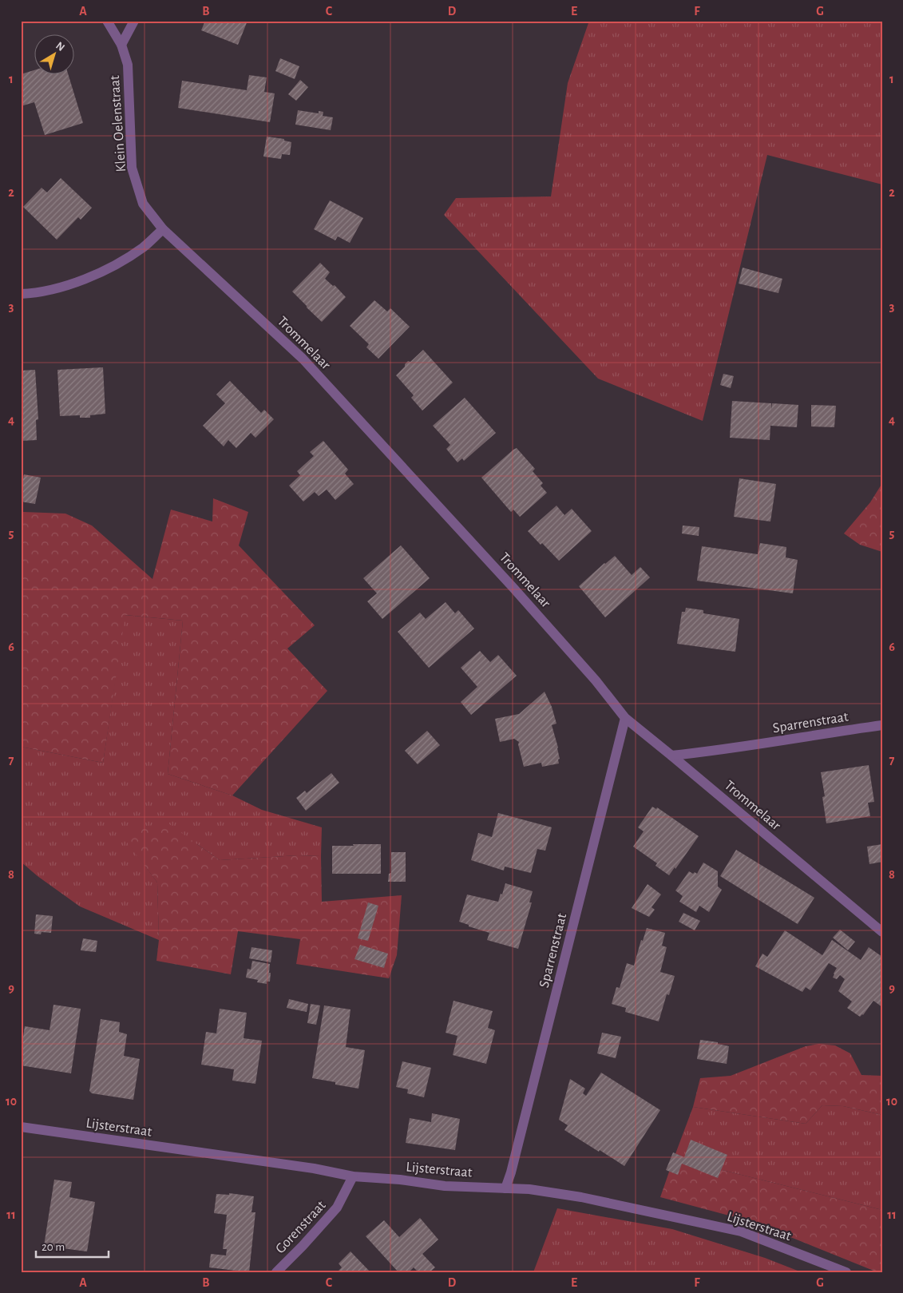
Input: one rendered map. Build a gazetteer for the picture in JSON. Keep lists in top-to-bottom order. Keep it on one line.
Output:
{"streets":{"street":["Klein Oelenstraat","Trommelaar","Sparrenstraat","Lijsterstraat","Gorenstraat"]},"crossings":[["Klein Oelenstraat","Trommelaar"],["Trommelaar","Sparrenstraat"],["Sparrenstraat","Lijsterstraat"],["Lijsterstraat","Gorenstraat"]],"scale_bar":"20 m","north":"top right","grid":{"columns":["A","B","C","D","E","F","G"],"rows":["1","2","3","4","5","6","7","8","9","10","11"]}}
